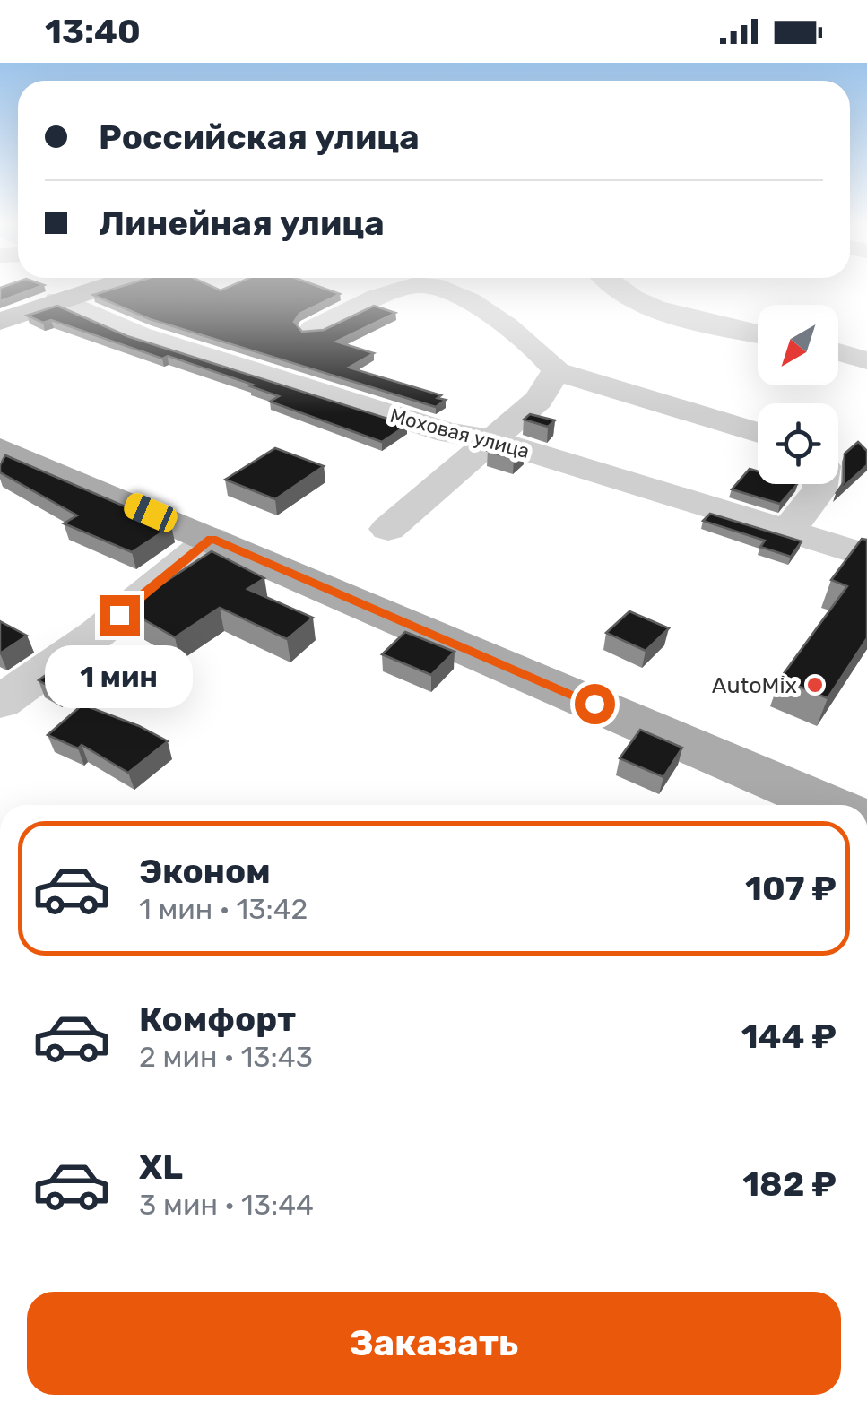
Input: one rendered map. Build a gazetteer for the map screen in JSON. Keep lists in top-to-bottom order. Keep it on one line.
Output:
{"streets":{"street":["Моховая улица"]},"places":["AutoMix"],"north":"bottom left","page":{"status":"13:40","banner":["Российская улица","Линейная улица"],"bubble":"1 мин","list":[{"name":"Эконом","note":"1 мин · 13:42","value":"107 ₽"},{"name":"Комфорт","note":"2 мин · 13:43","value":"144 ₽"},{"name":"XL","note":"3 мин · 13:44","value":"182 ₽"}],"buttons":"Заказать"}}
